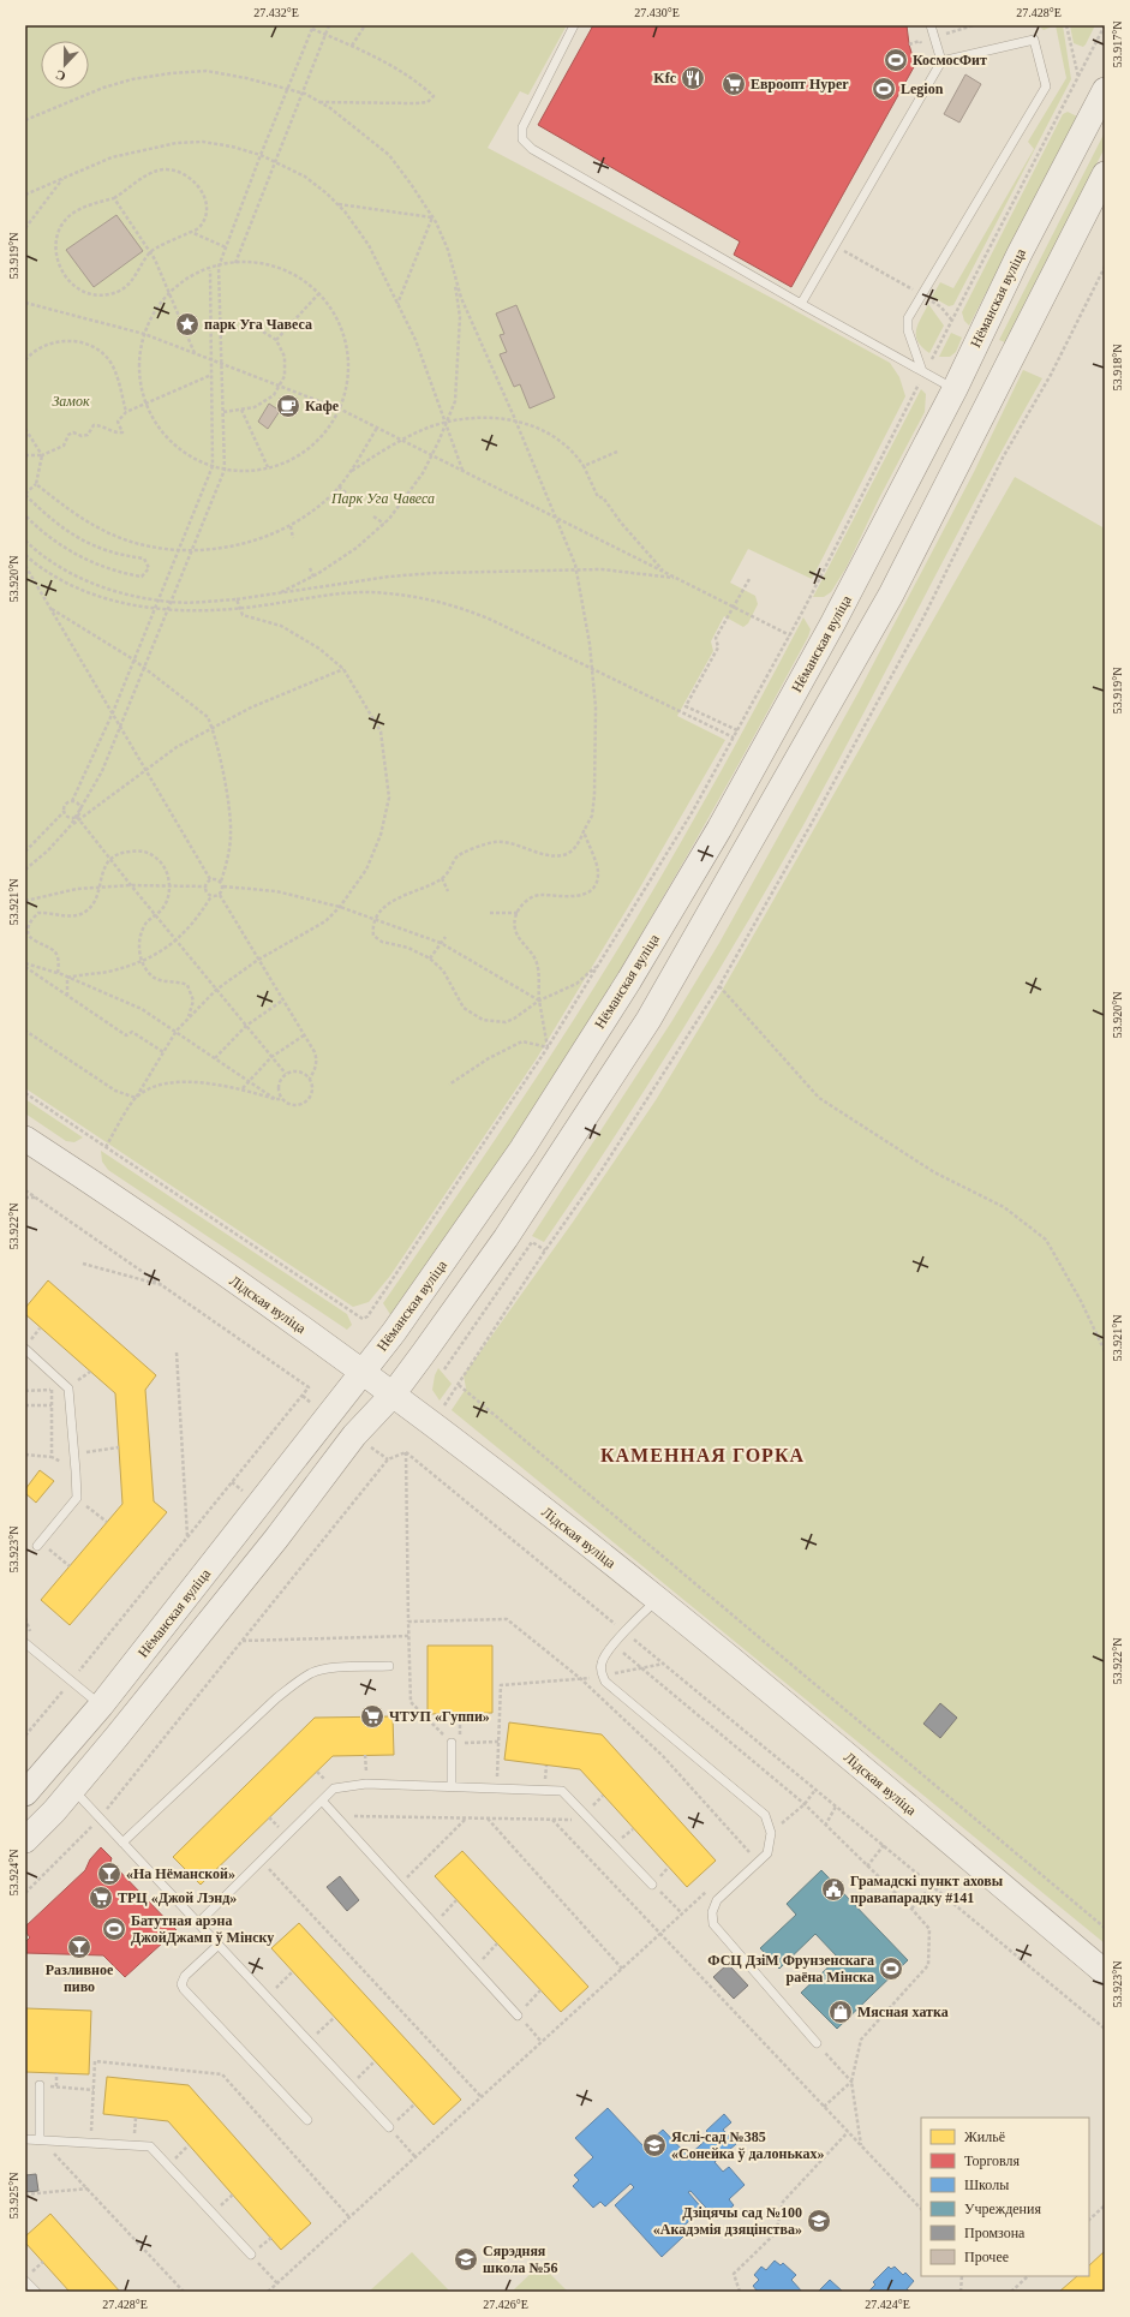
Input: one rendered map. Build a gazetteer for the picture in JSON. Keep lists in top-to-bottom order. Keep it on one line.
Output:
{"streets":{"main road":["Нёманская вуліца","Лідская вуліца"]},"crossings":[["Нёманская вуліца","Лідская вуліца"]],"districts":["КАМЕННАЯ ГОРКА"],"parks":["Замок","Парк Уга Чавеса"],"places":{"sports":["КосмосФит","Legion","Батутная арэна ДжойДжамп ў Мінску","ФСЦ ДзіМ Фрунзенскага раёна Мінска"],"restaurant":["Kfc"],"supermarket":["Евроопт Hyper","ЧТУП «Гуппи»","ТРЦ «Джой Лэнд»"],"place":["парк Уга Чавеса"],"cafe":["Кафе"],"bar":["«На Нёманской»","Разливное пиво"],"public building":["Грамадскі пункт аховы правапарадку #141"],"shop":["Мясная хатка"],"school or university":["Яслі-сад №385 «Сонейка ў далоньках»","Дзіцячы сад №100 «Акадэмія дзяцінства»","Сярэдняя школа №56"]},"legend":["Жильё","Торговля","Школы","Учреждения","Промзона","Прочее"],"north":"bottom","coordinates":["27.432°E","27.430°E","27.428°E","53.917°N","53.919°N","53.918°N","53.920°N","53.921°N","53.922°N","53.923°N","53.924°N","53.925°N","27.426°E","27.424°E"]}
